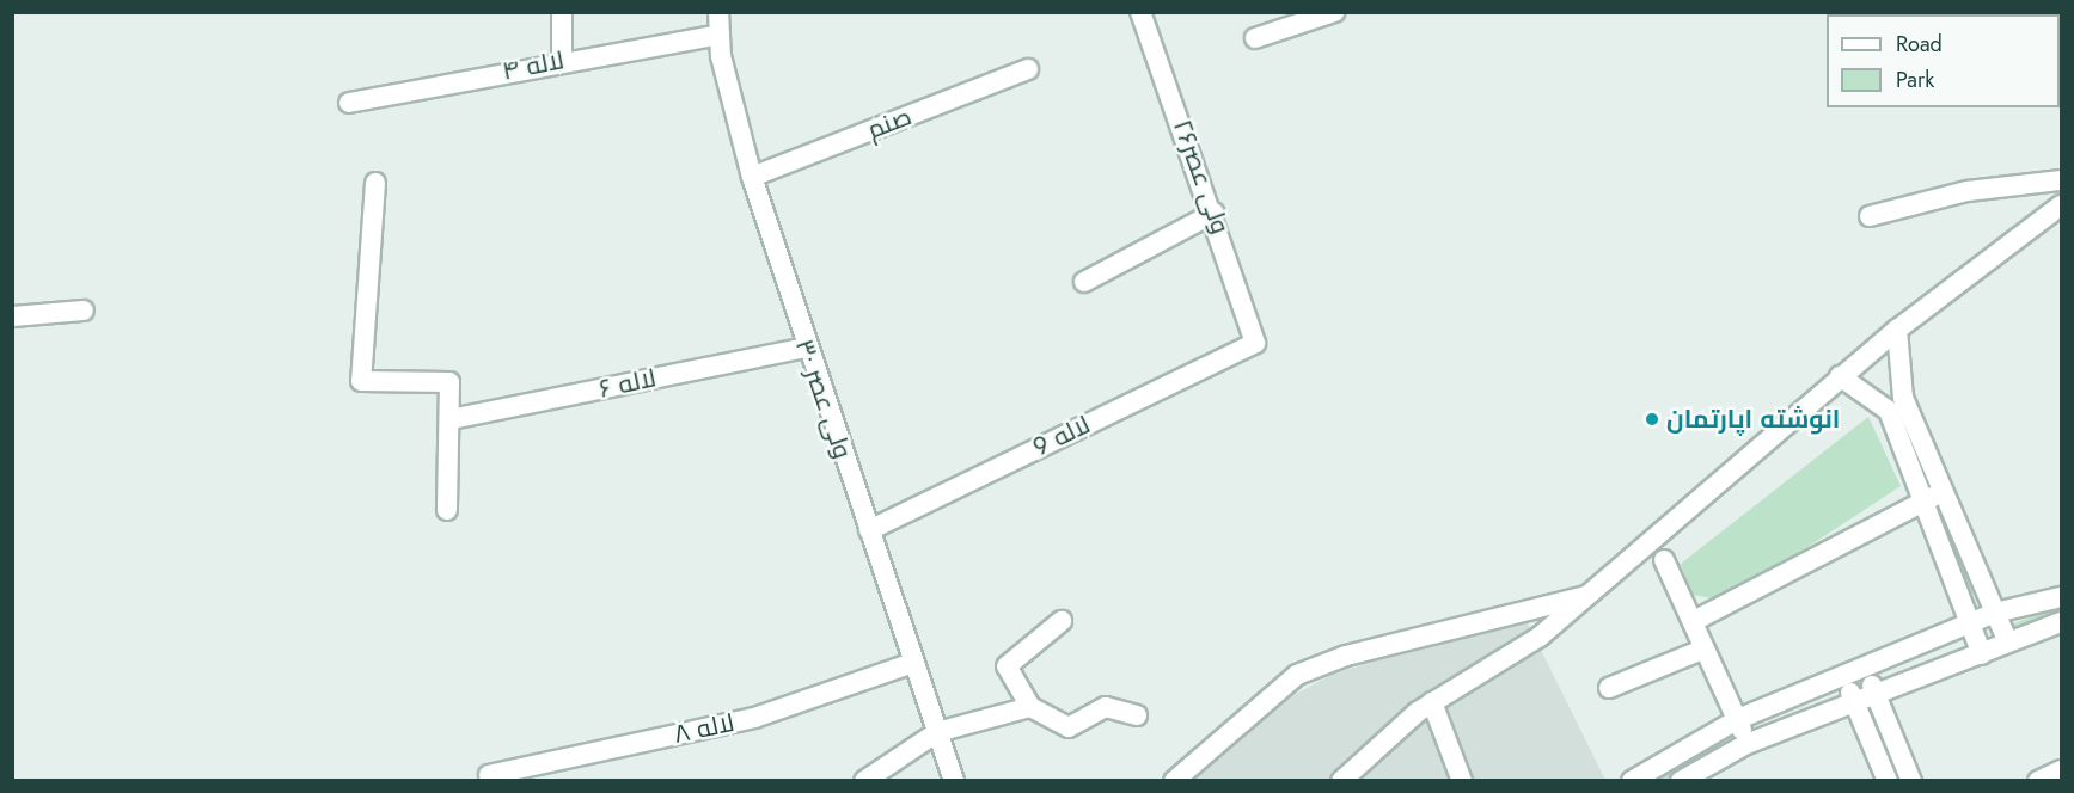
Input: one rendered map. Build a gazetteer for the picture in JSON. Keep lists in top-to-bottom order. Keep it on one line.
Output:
{"streets":{"street":["لاله ۴","صنم","ولی عصر۲۶","لاله ۶","ولی عصر ۳۰","لاله 9","لاله ۸"]},"crossings":[["لاله ۴","ولی عصر ۳۰"],["صنم","ولی عصر ۳۰"],["ولی عصر۲۶","لاله 9"],["لاله ۶","ولی عصر ۳۰"],["ولی عصر ۳۰","لاله 9"],["ولی عصر ۳۰","لاله ۸"]],"places":["انوشته اپارتمان"],"legend":["Road","Park"]}
